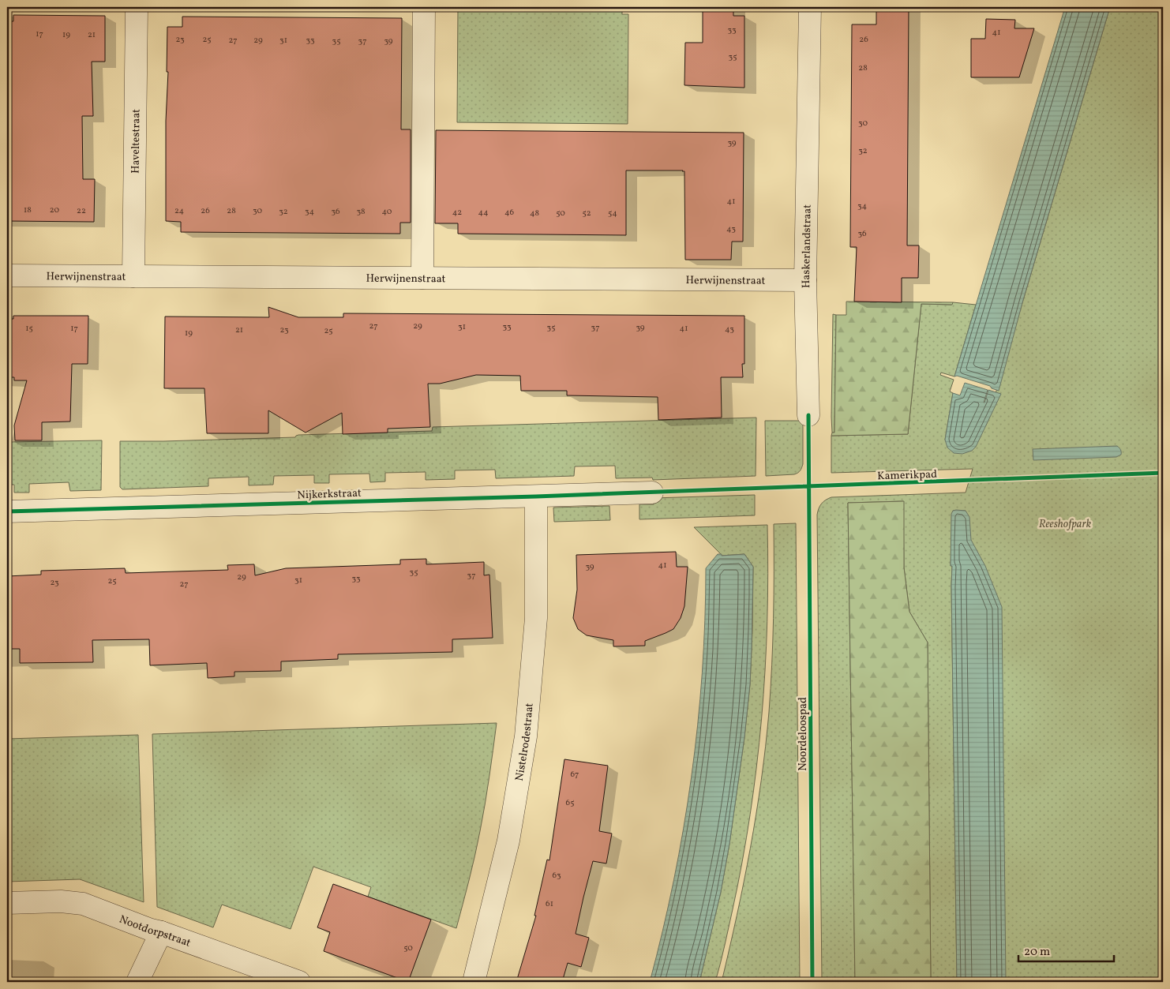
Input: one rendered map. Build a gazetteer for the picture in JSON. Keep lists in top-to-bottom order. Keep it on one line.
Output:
{"streets":{"street":["Haveltestraat","Haskerlandstraat","Herwijnenstraat","Nijkerkstraat","Nistelrodestraat","Nootdorpstraat"],"cycle path":["Kamerikpad","Noordeloospad"]},"crossings":[["Haveltestraat","Herwijnenstraat"],["Haskerlandstraat","Herwijnenstraat"],["Nijkerkstraat","Nistelrodestraat"]],"parks":["Reeshofpark"],"house_numbers":["33","41","17","19","21","23","25","26","27","29","31","33","35","37","39","35","28","30","39","32","41","34","18","20","22","24","26","28","30","32","34","36","38","40","42","44","46","48","50","52","54","43","36","27","29","31","33","35","37","39","15","17","41","43","21","23","25","19","41","39","35","37","29","33","31","25","23","27","67","65","63","61","50"],"scale_bar":"20 m"}
